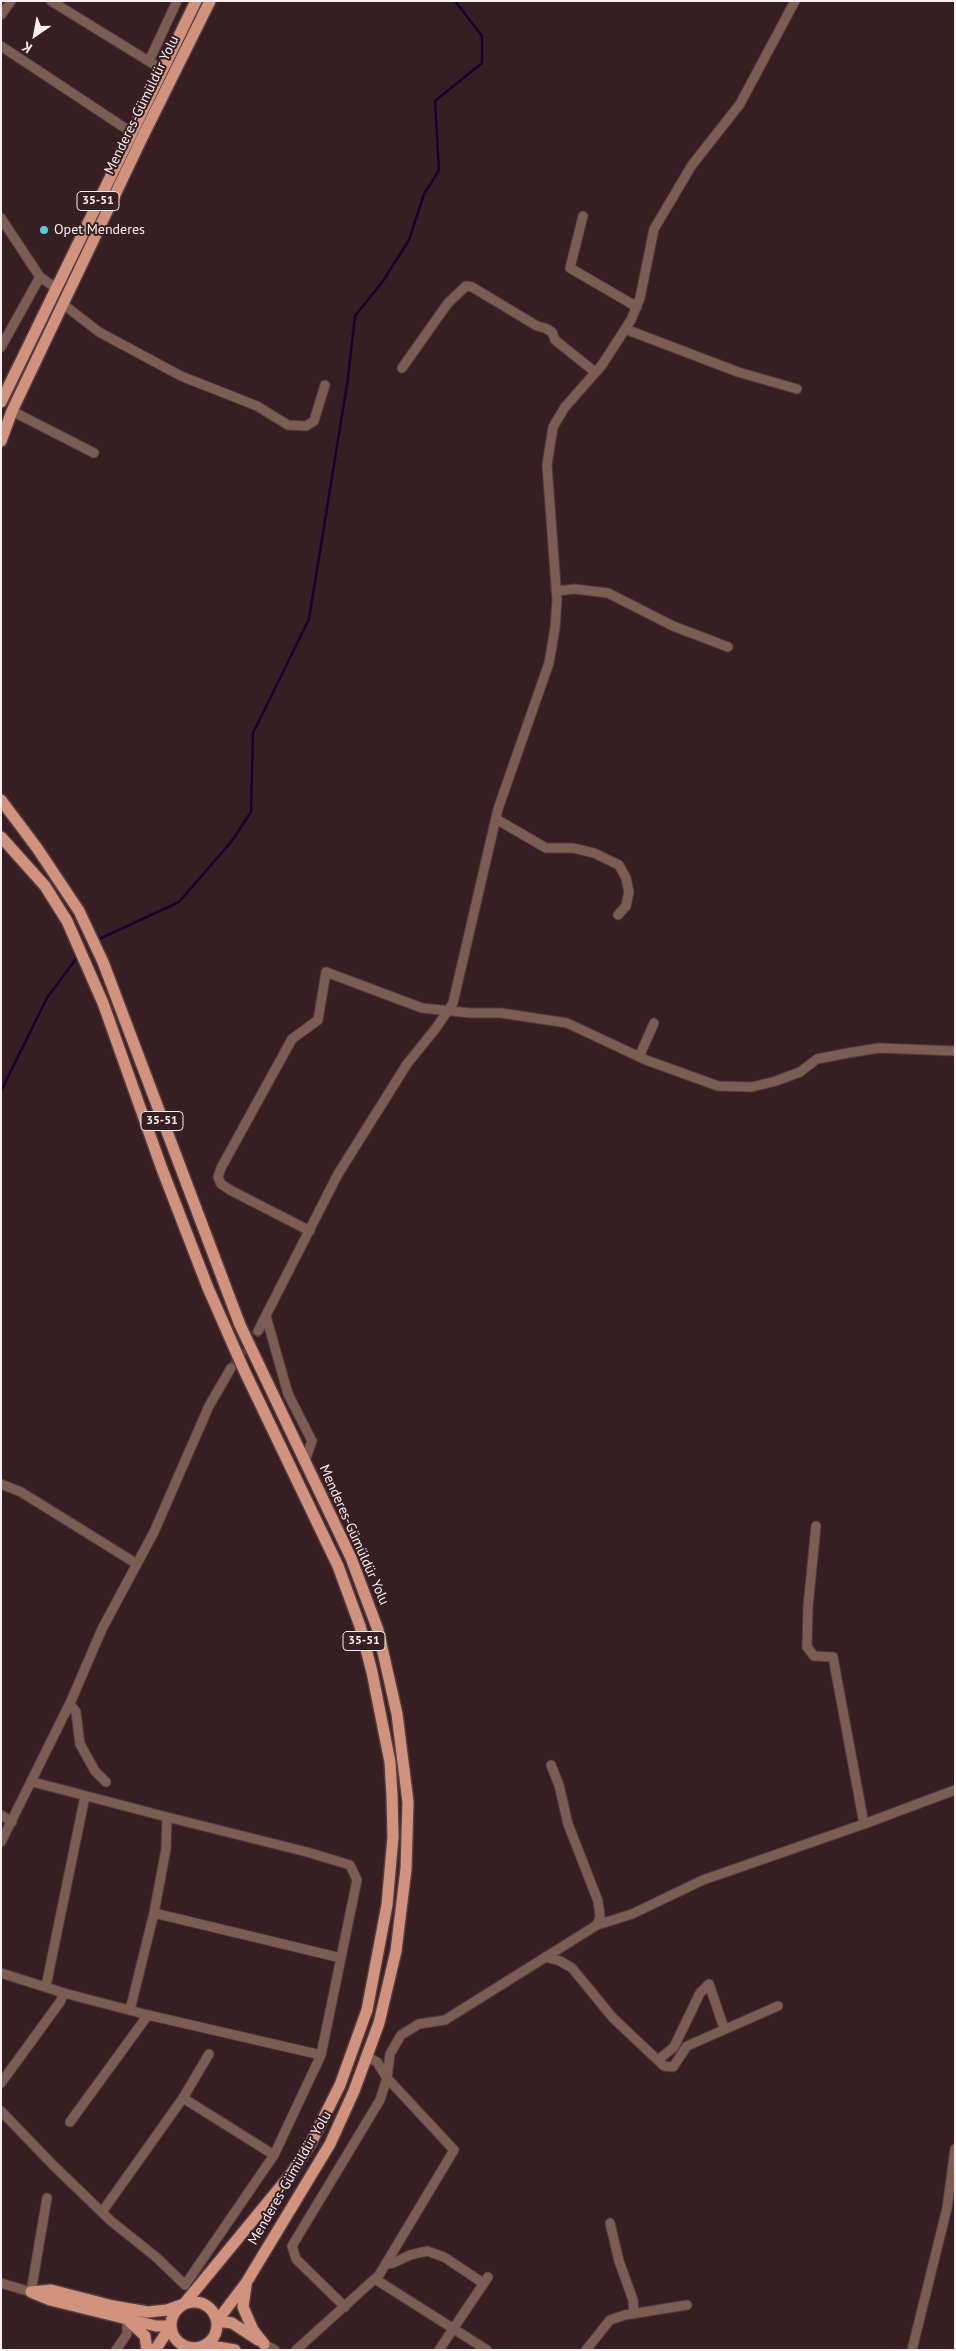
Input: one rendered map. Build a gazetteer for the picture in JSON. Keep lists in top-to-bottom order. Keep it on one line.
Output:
{"streets":{"main road":["Menderes-Gümüldür Yolu","35-51"]},"places":["Opet Menderes"],"north":"bottom left"}
